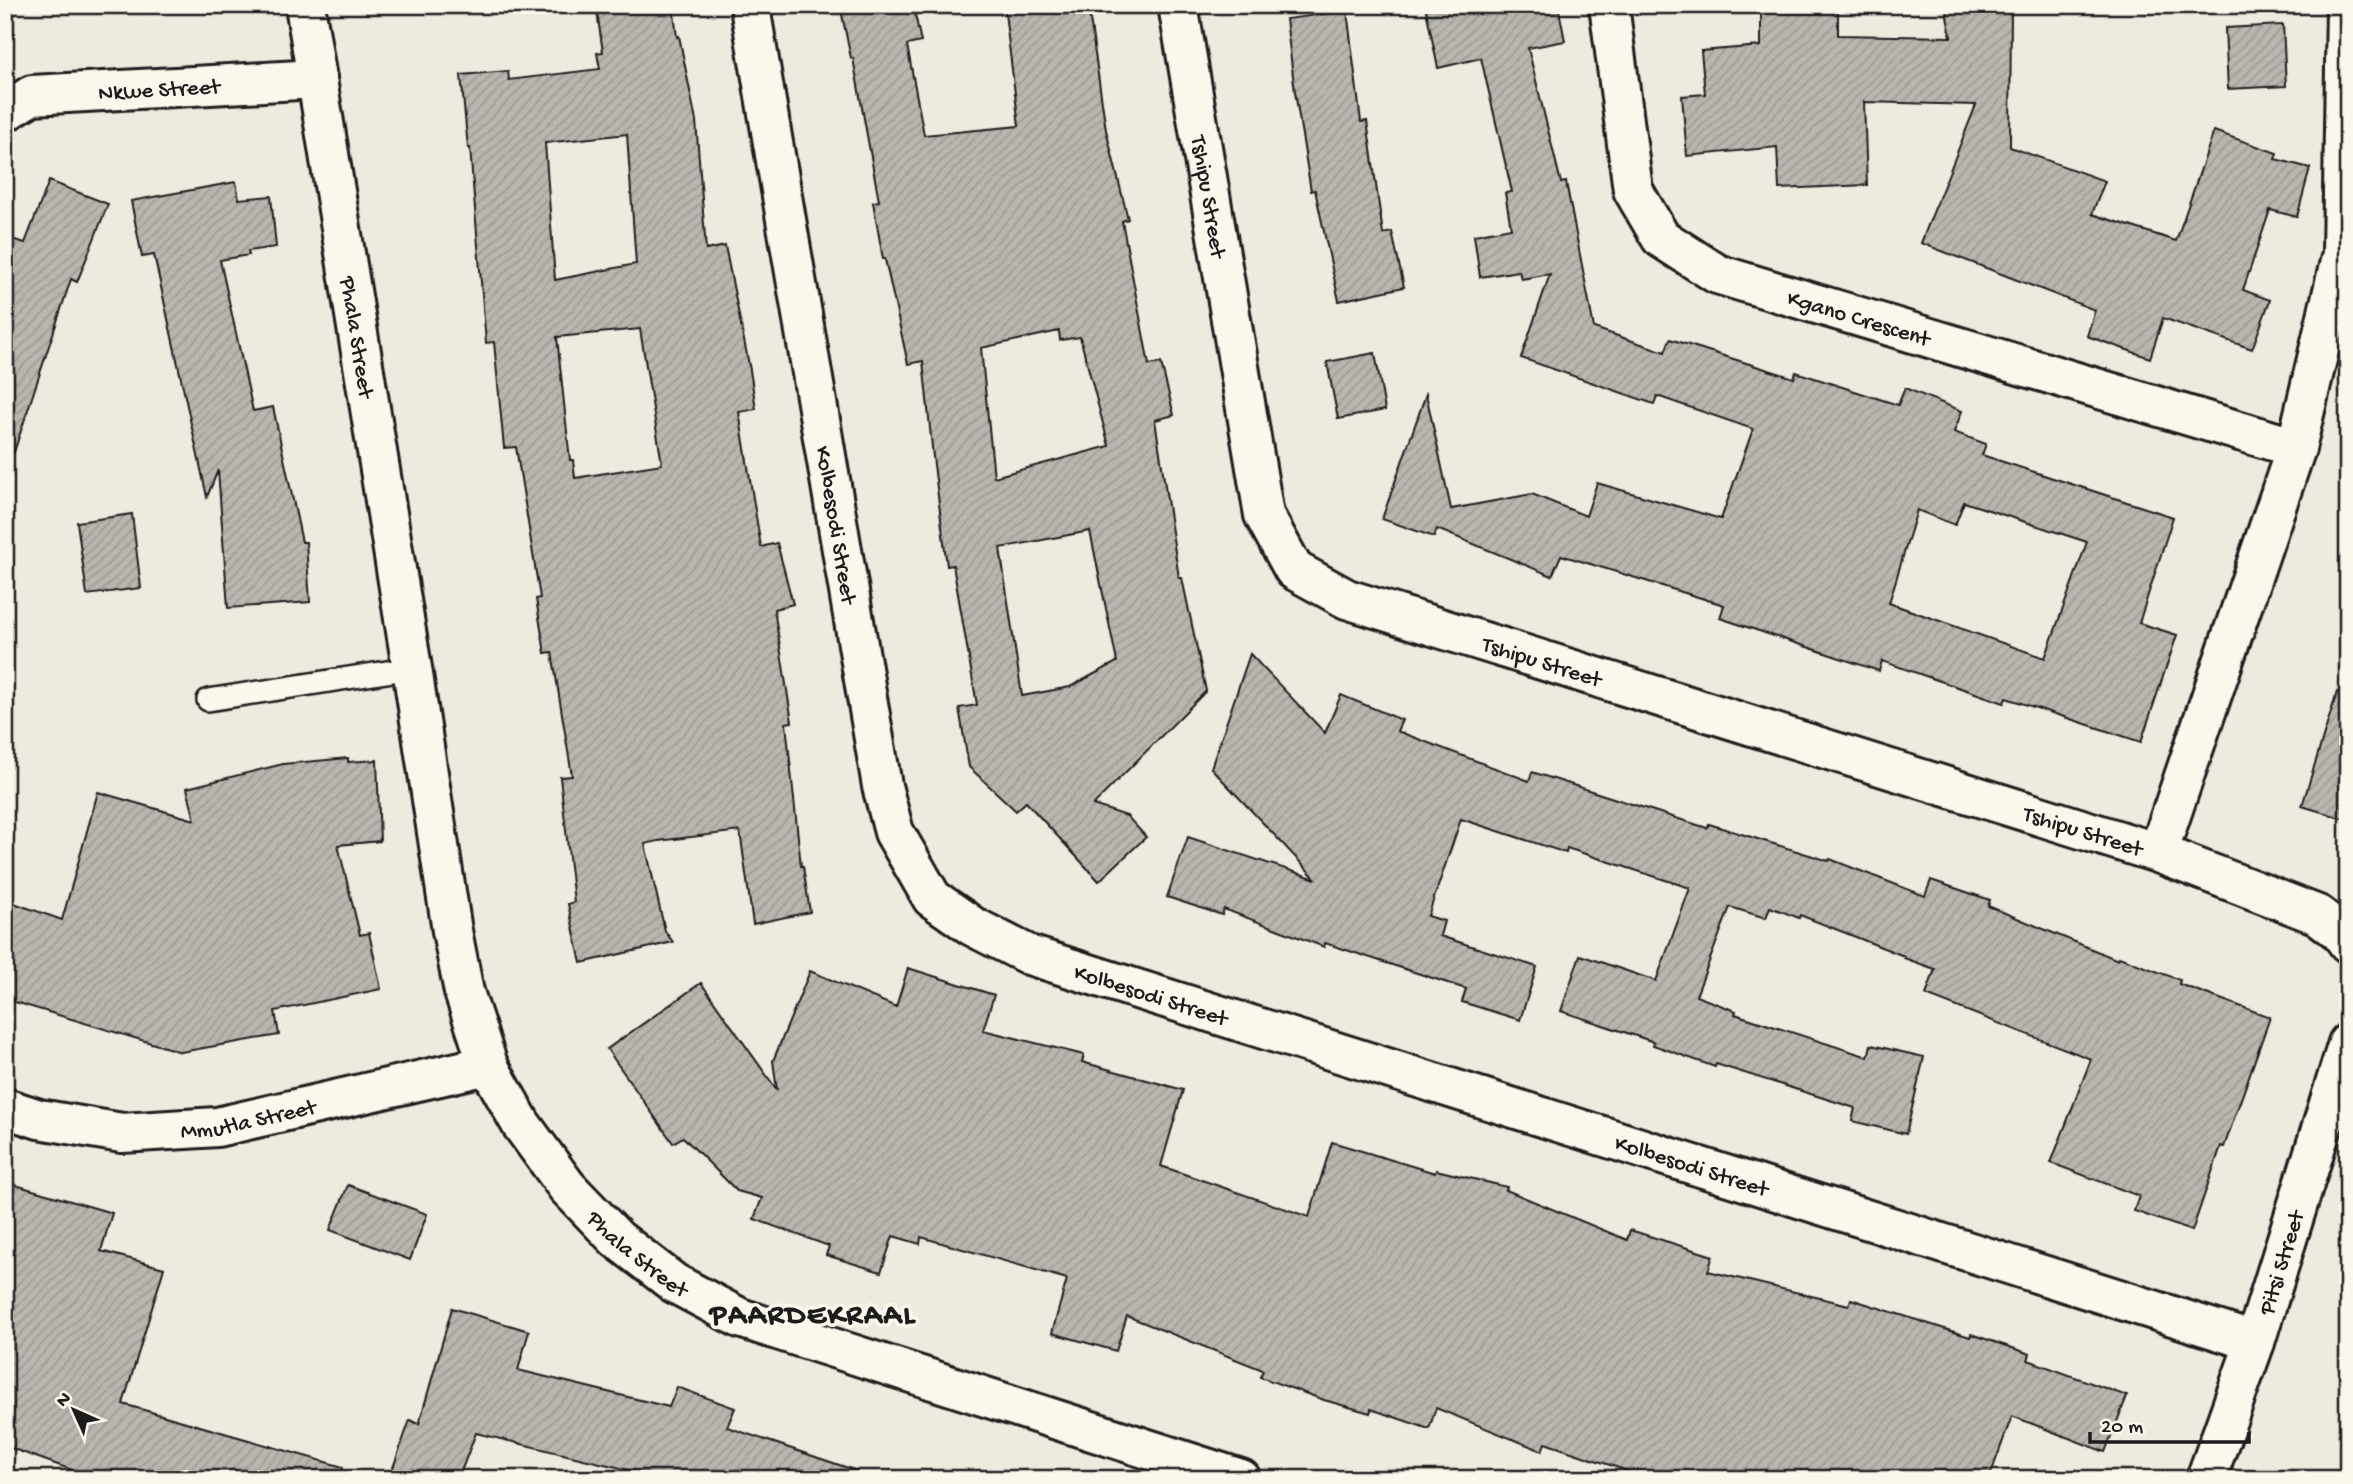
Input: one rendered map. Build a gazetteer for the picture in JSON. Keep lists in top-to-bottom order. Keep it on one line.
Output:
{"streets":{"street":["Nkwe Street","Tshipu Street","Kgano Crescent","Phala Street","Kolbesodi Street","Mmutla Street","Pitsi Street"]},"crossings":[["Nkwe Street","Phala Street"],["Phala Street","Mmutla Street"],["Kolbesodi Street","Pitsi Street"]],"districts":["PAARDEKRAAL"],"scale_bar":"20 m","north":"top left"}
